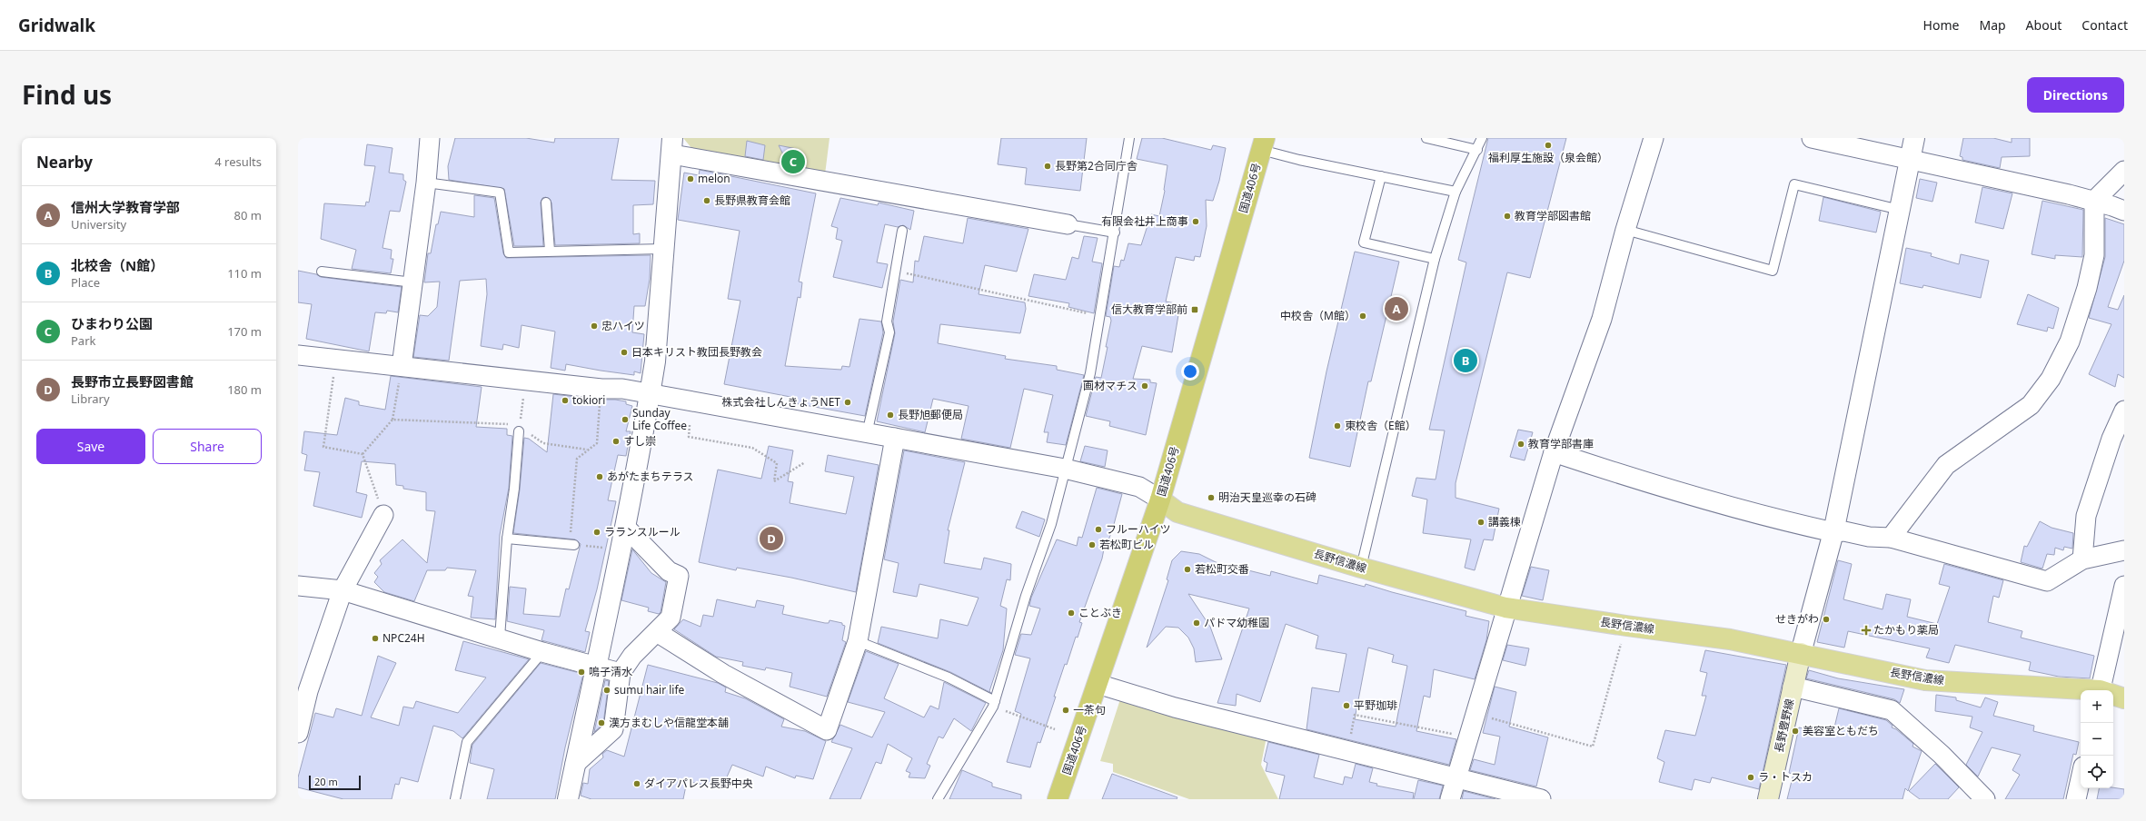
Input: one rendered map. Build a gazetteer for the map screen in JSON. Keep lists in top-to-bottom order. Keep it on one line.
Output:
{"streets":{"highway":["国道406号"],"main road":["長野信濃線","長野豊野線"]},"crossings":[["国道406号","長野信濃線"],["長野信濃線","長野豊野線"]],"places":{"other":["福利厚生施設（泉会館）","長野第2合同庁舎","melon","長野県教育会館","教育学部図書館","有限会社井上商事","中校舎（M館）","忠ハイツ","日本キリスト教団長野教会","画材マチス","tokiori","株式会社しんきょうNET","長野旭郵便局","Sunday Life Coffee","東校舎（E館）","すし崇","教育学部書庫","あがたまちテラス","明治天皇巡幸の石碑","講義棟","フルーハイツ","ラランスルール","若松町ビル","若松町交番","ことぶき","せきがわ","パドマ幼稚園","NPC24H","鳴子清水","sumu hair life","平野珈琲","一茶句","漢方まむしや信龍堂本舗","美容室ともだち","ラ・トスカ","ダイアパレス長野中央"],"transit":["信大教育学部前"],"health":["たかもり薬局"]},"scale_bar":"20 m","page":{"header":"Gridwalk","nav":["Home","Map","About","Contact"],"title":"Find us","buttons":["Directions",["Save","Share"]],"heading":["Nearby","4 results"],"pins":["C","A","B","D"],"list":[{"mark":"A","name":"信州大学教育学部","note":"University","value":"80 m"},{"mark":"B","name":"北校舎（N館）","note":"Place","value":"110 m"},{"mark":"C","name":"ひまわり公園","note":"Park","value":"170 m"},{"mark":"D","name":"長野市立長野図書館","note":"Library","value":"180 m"}],"map_buttons":["+","−"],"scale":"20 m"}}
